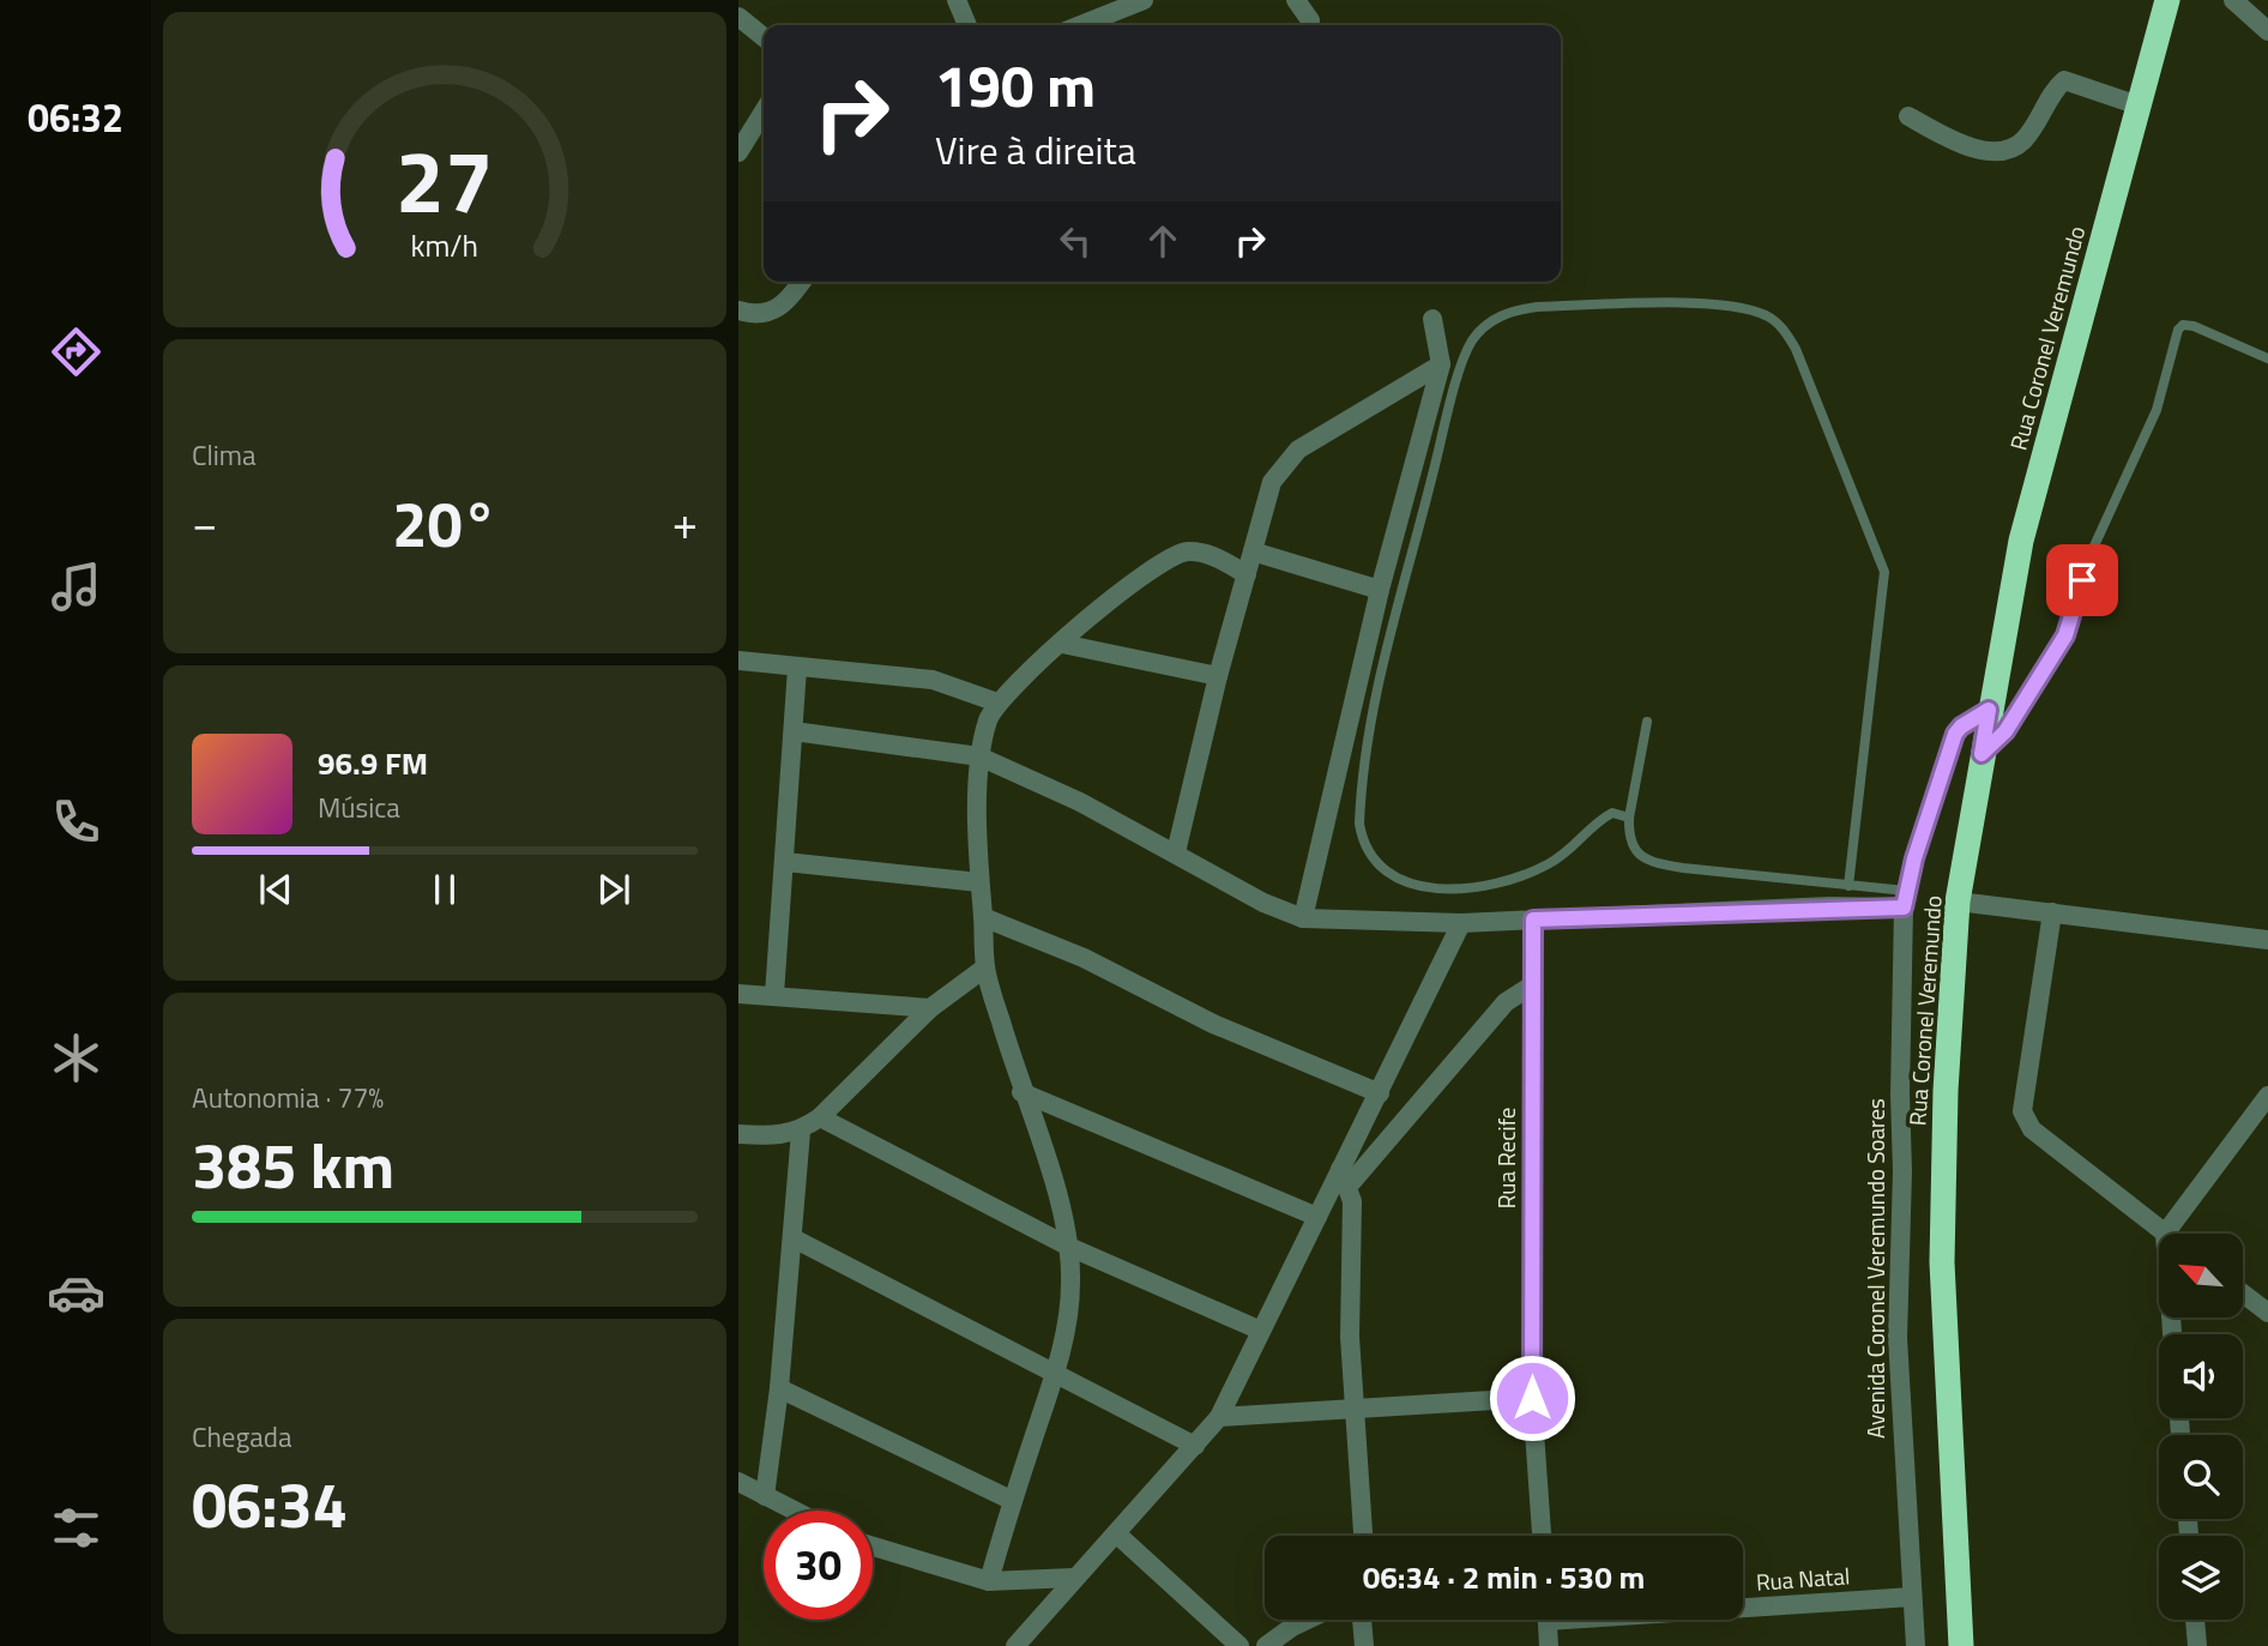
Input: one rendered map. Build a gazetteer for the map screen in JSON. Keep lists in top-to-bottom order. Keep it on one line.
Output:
{"streets":{"highway":["Rua Coronel Veremundo"],"street":["Rua Recife","Avenida Coronel Veremundo Soares","Rua Natal"]},"crossings":[["Rua Coronel Veremundo","Avenida Coronel Veremundo Soares"],["Avenida Coronel Veremundo Soares","Rua Natal"]],"north":"top left","page":{"tabs":"06:32","turn":["190 m","Vire à direita"],"tile":["Clima",["Autonomia · 77%","385 km"],["Chegada","06:34"]],"heat":["−","20°","+"],"song":["96.9 FM","Música"],"limit":"30","trip":"06:34 · 2 min · 530 m","gauge":["27","km/h"]}}
